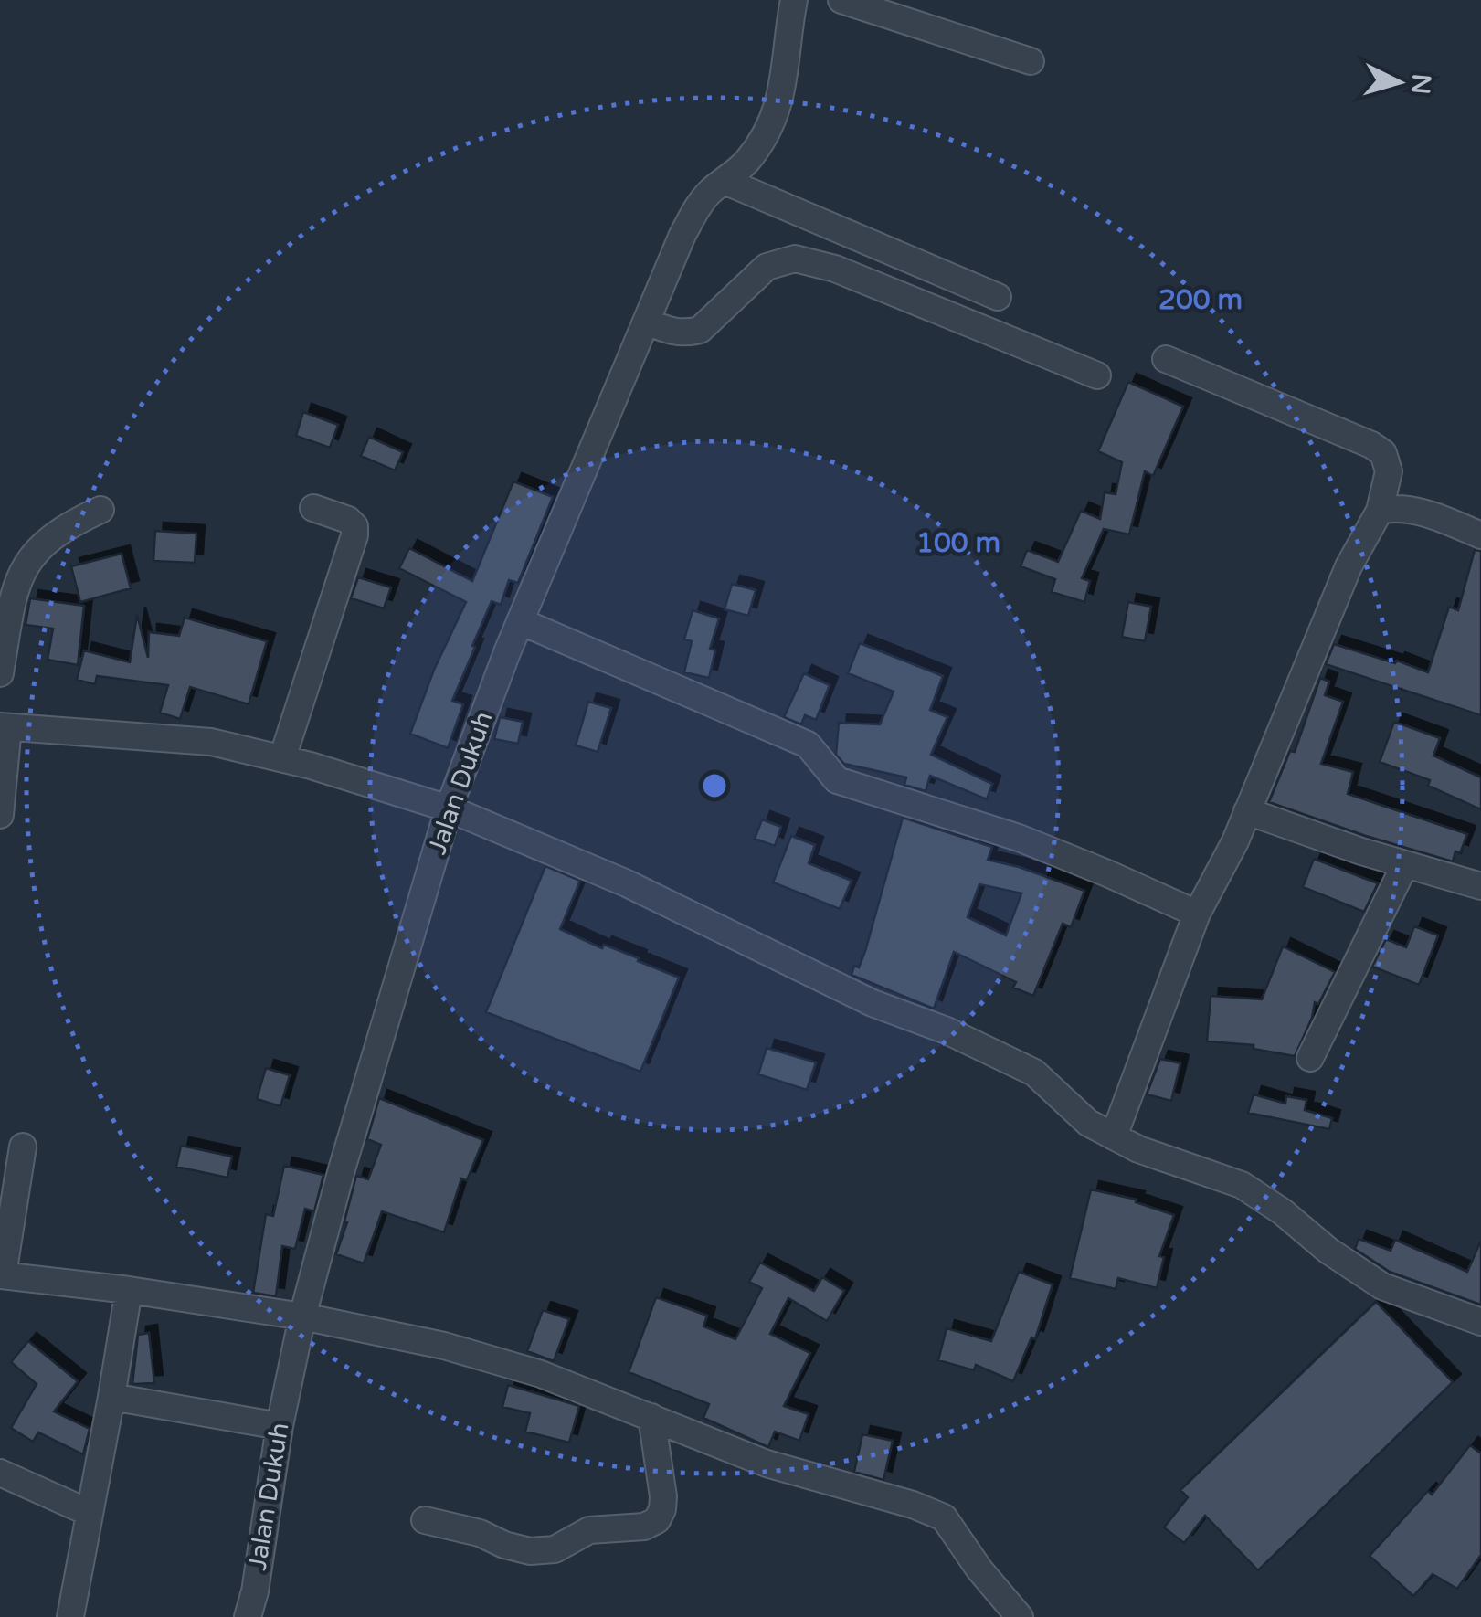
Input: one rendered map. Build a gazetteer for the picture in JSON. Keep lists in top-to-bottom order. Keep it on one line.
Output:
{"streets":{"street":["Jalan Dukuh"]},"north":"right","rings":["200 m","100 m"]}
